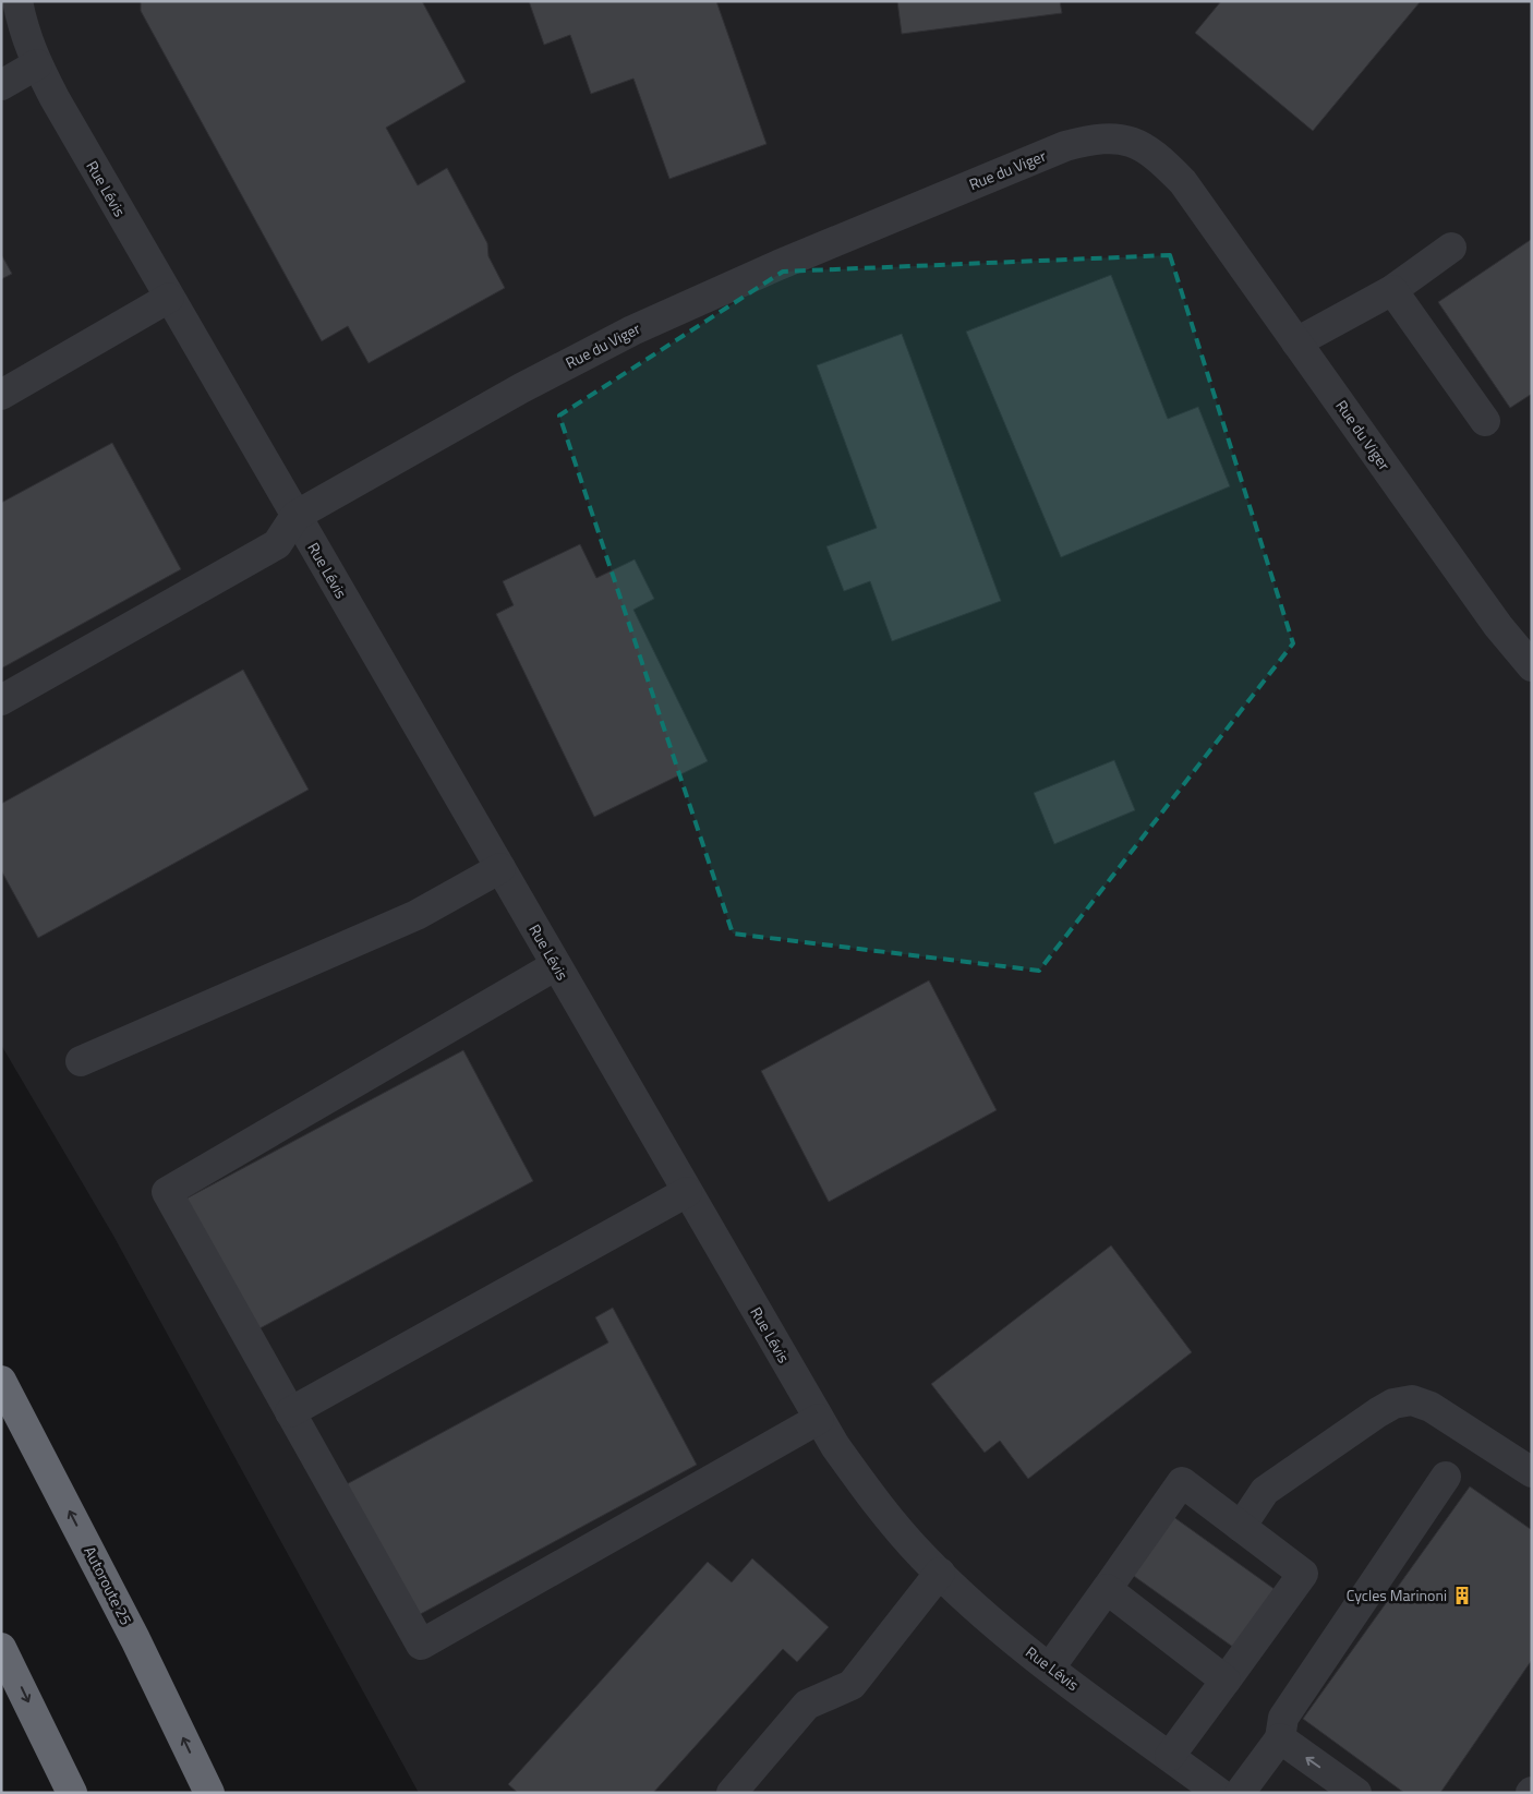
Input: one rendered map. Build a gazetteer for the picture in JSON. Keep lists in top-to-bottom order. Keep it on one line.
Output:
{"streets":{"highway":["Autoroute 25"],"street":["Rue du Viger","Rue Lévis"]},"crossings":[["Rue du Viger","Rue Lévis"]],"places":{"building":["Cycles Marinoni"]}}
